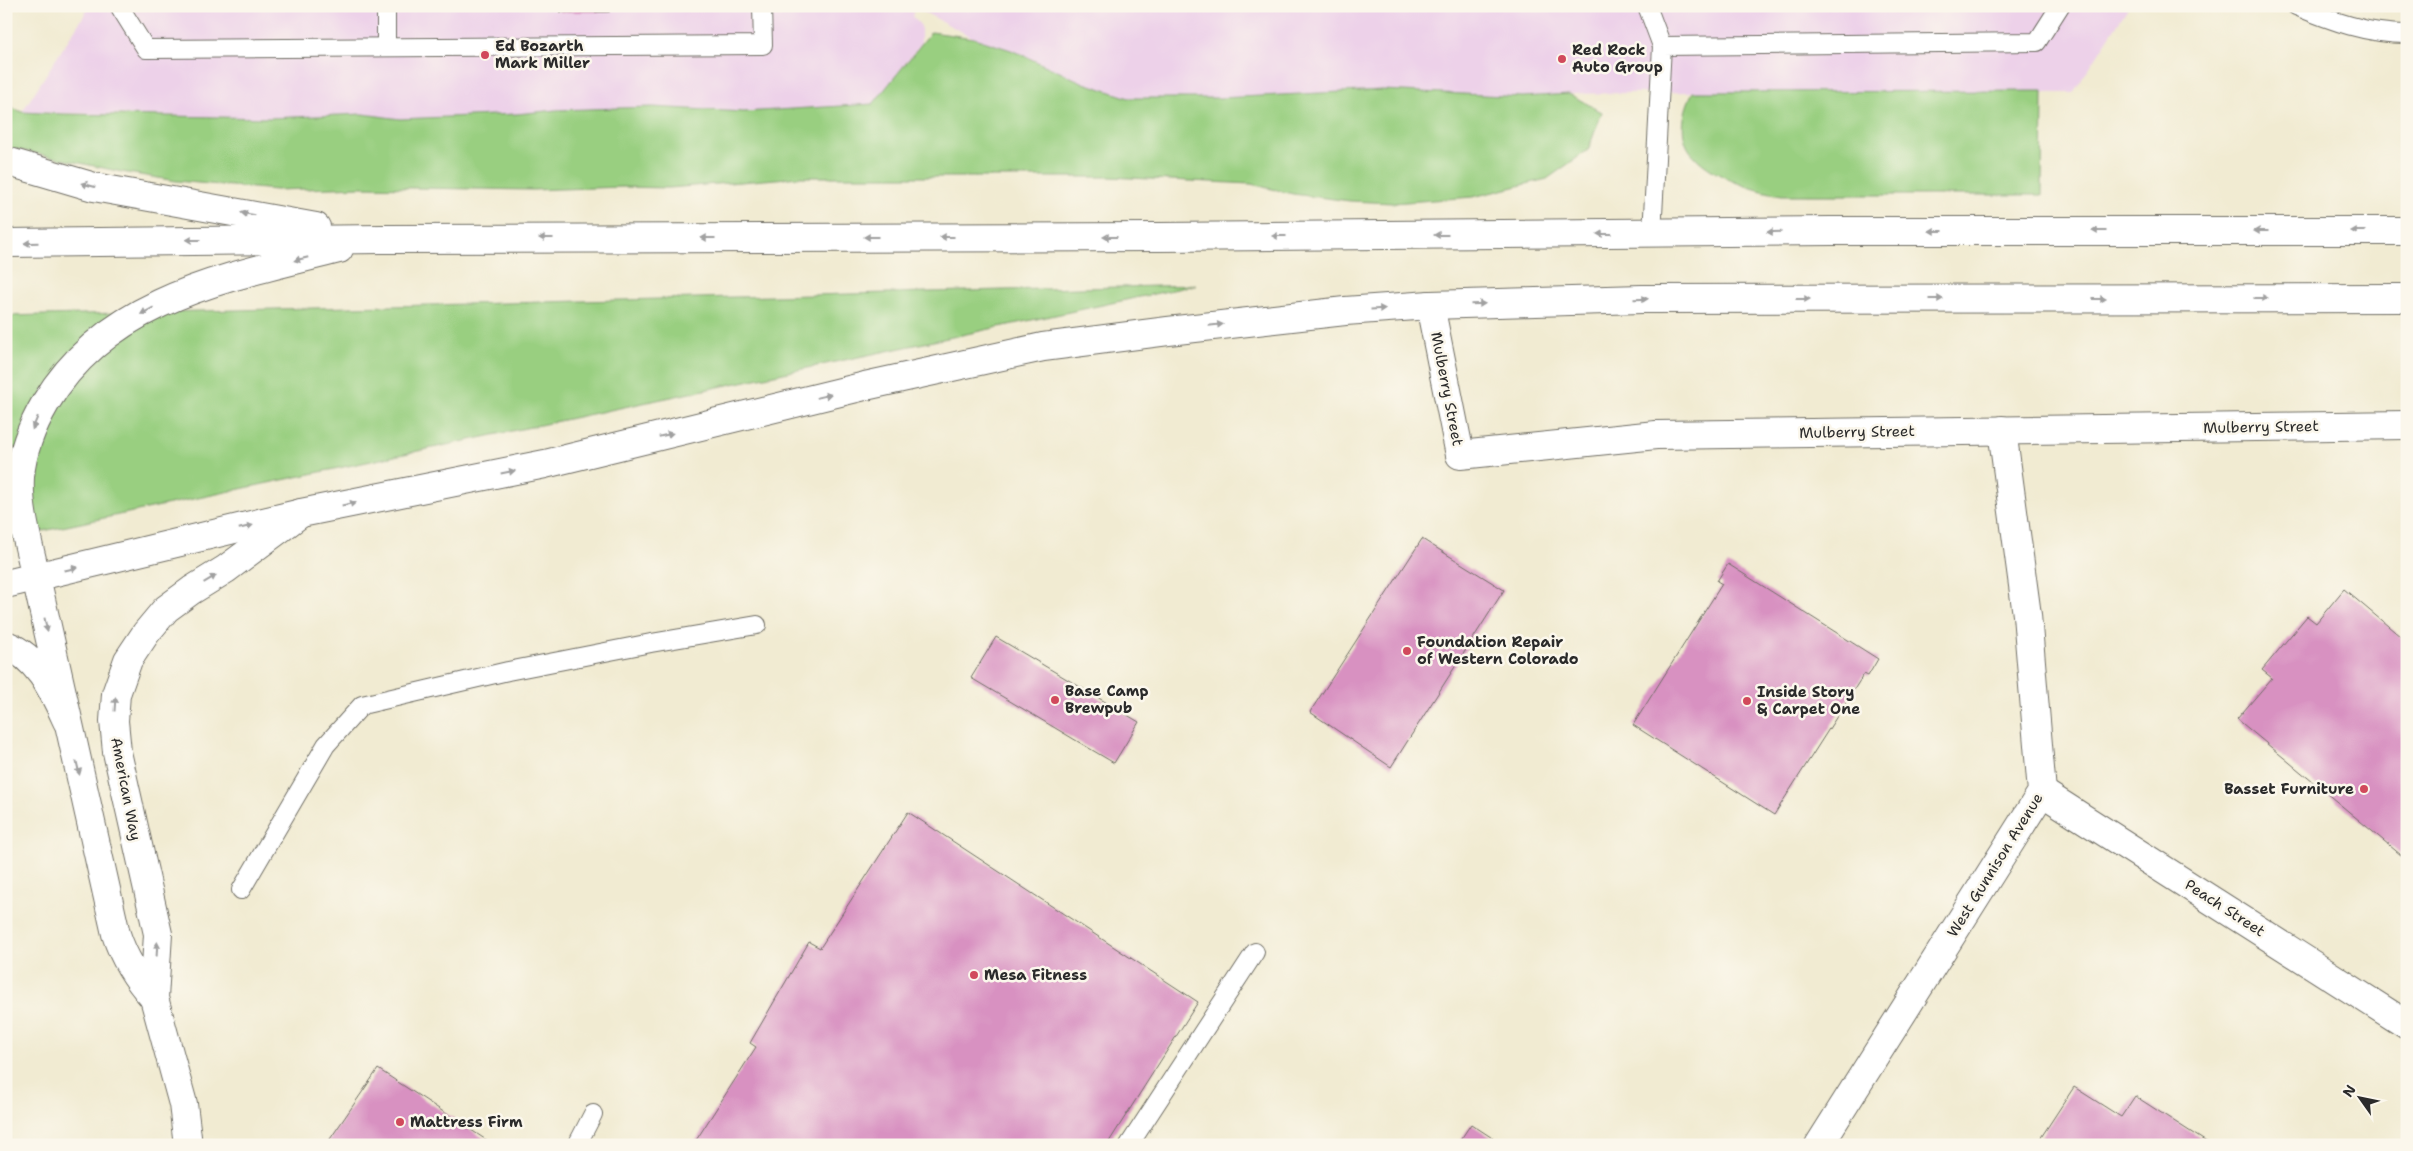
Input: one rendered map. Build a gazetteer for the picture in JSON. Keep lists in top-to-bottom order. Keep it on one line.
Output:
{"streets":{"main road":["Mulberry Street","American Way","West Gunnison Avenue","Peach Street"]},"crossings":[["Mulberry Street","West Gunnison Avenue"],["West Gunnison Avenue","Peach Street"]],"places":["Ed Bozarth Mark Miller","Red Rock Auto Group","Foundation Repair of Western Colorado","Base Camp Brewpub","Inside Story & Carpet One","Basset Furniture","Mesa Fitness","Mattress Firm"],"north":"top left"}
